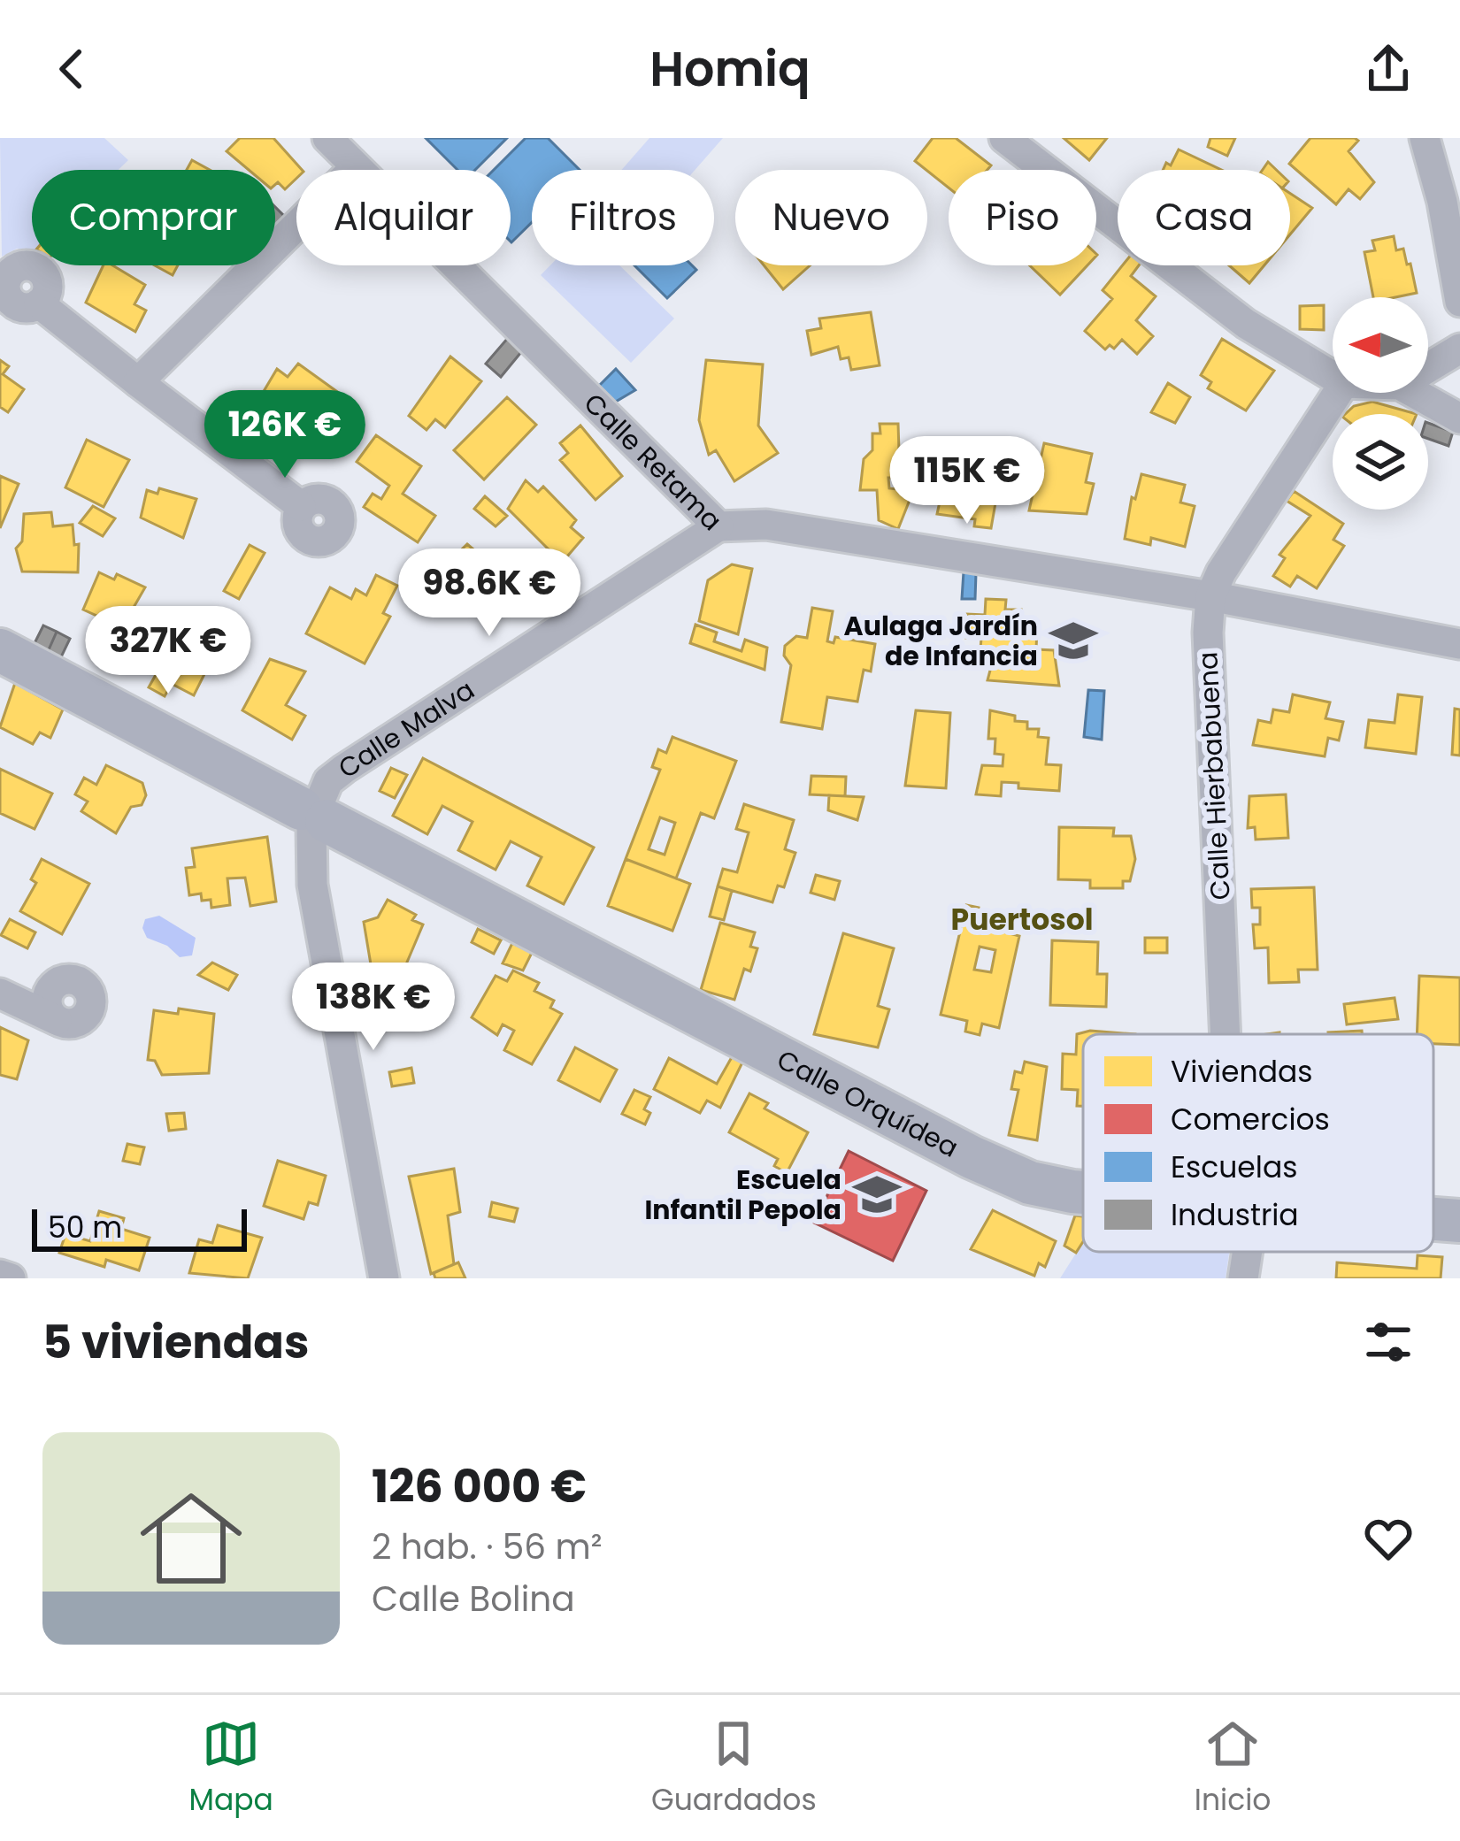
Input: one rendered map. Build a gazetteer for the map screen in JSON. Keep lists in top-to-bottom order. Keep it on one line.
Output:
{"streets":{"street":["Calle Retama","Calle Malva","Calle Hierbabuena","Calle Orquídea"]},"crossings":[["Calle Retama","Calle Malva"],["Calle Retama","Calle Hierbabuena"],["Calle Malva","Calle Orquídea"]],"districts":["Puertosol"],"places":{"school or university":["Aulaga Jardín de Infancia","Escuela Infantil Pepola"]},"legend":["Viviendas","Comercios","Escuelas","Industria"],"scale_bar":"50 m","north":"left","page":{"header":"Homiq","chip":["Comprar","Alquilar","Filtros","Nuevo","Piso","Casa"],"price":["126K €","115K €","98.6K €","327K €","138K €"],"scale":"50 m","heading":"5 viviendas","list":[{"name":"126 000 €","note":"2 hab. · 56 m² · Calle Bolina"}],"tabs":["Mapa","Guardados","Inicio"]}}
